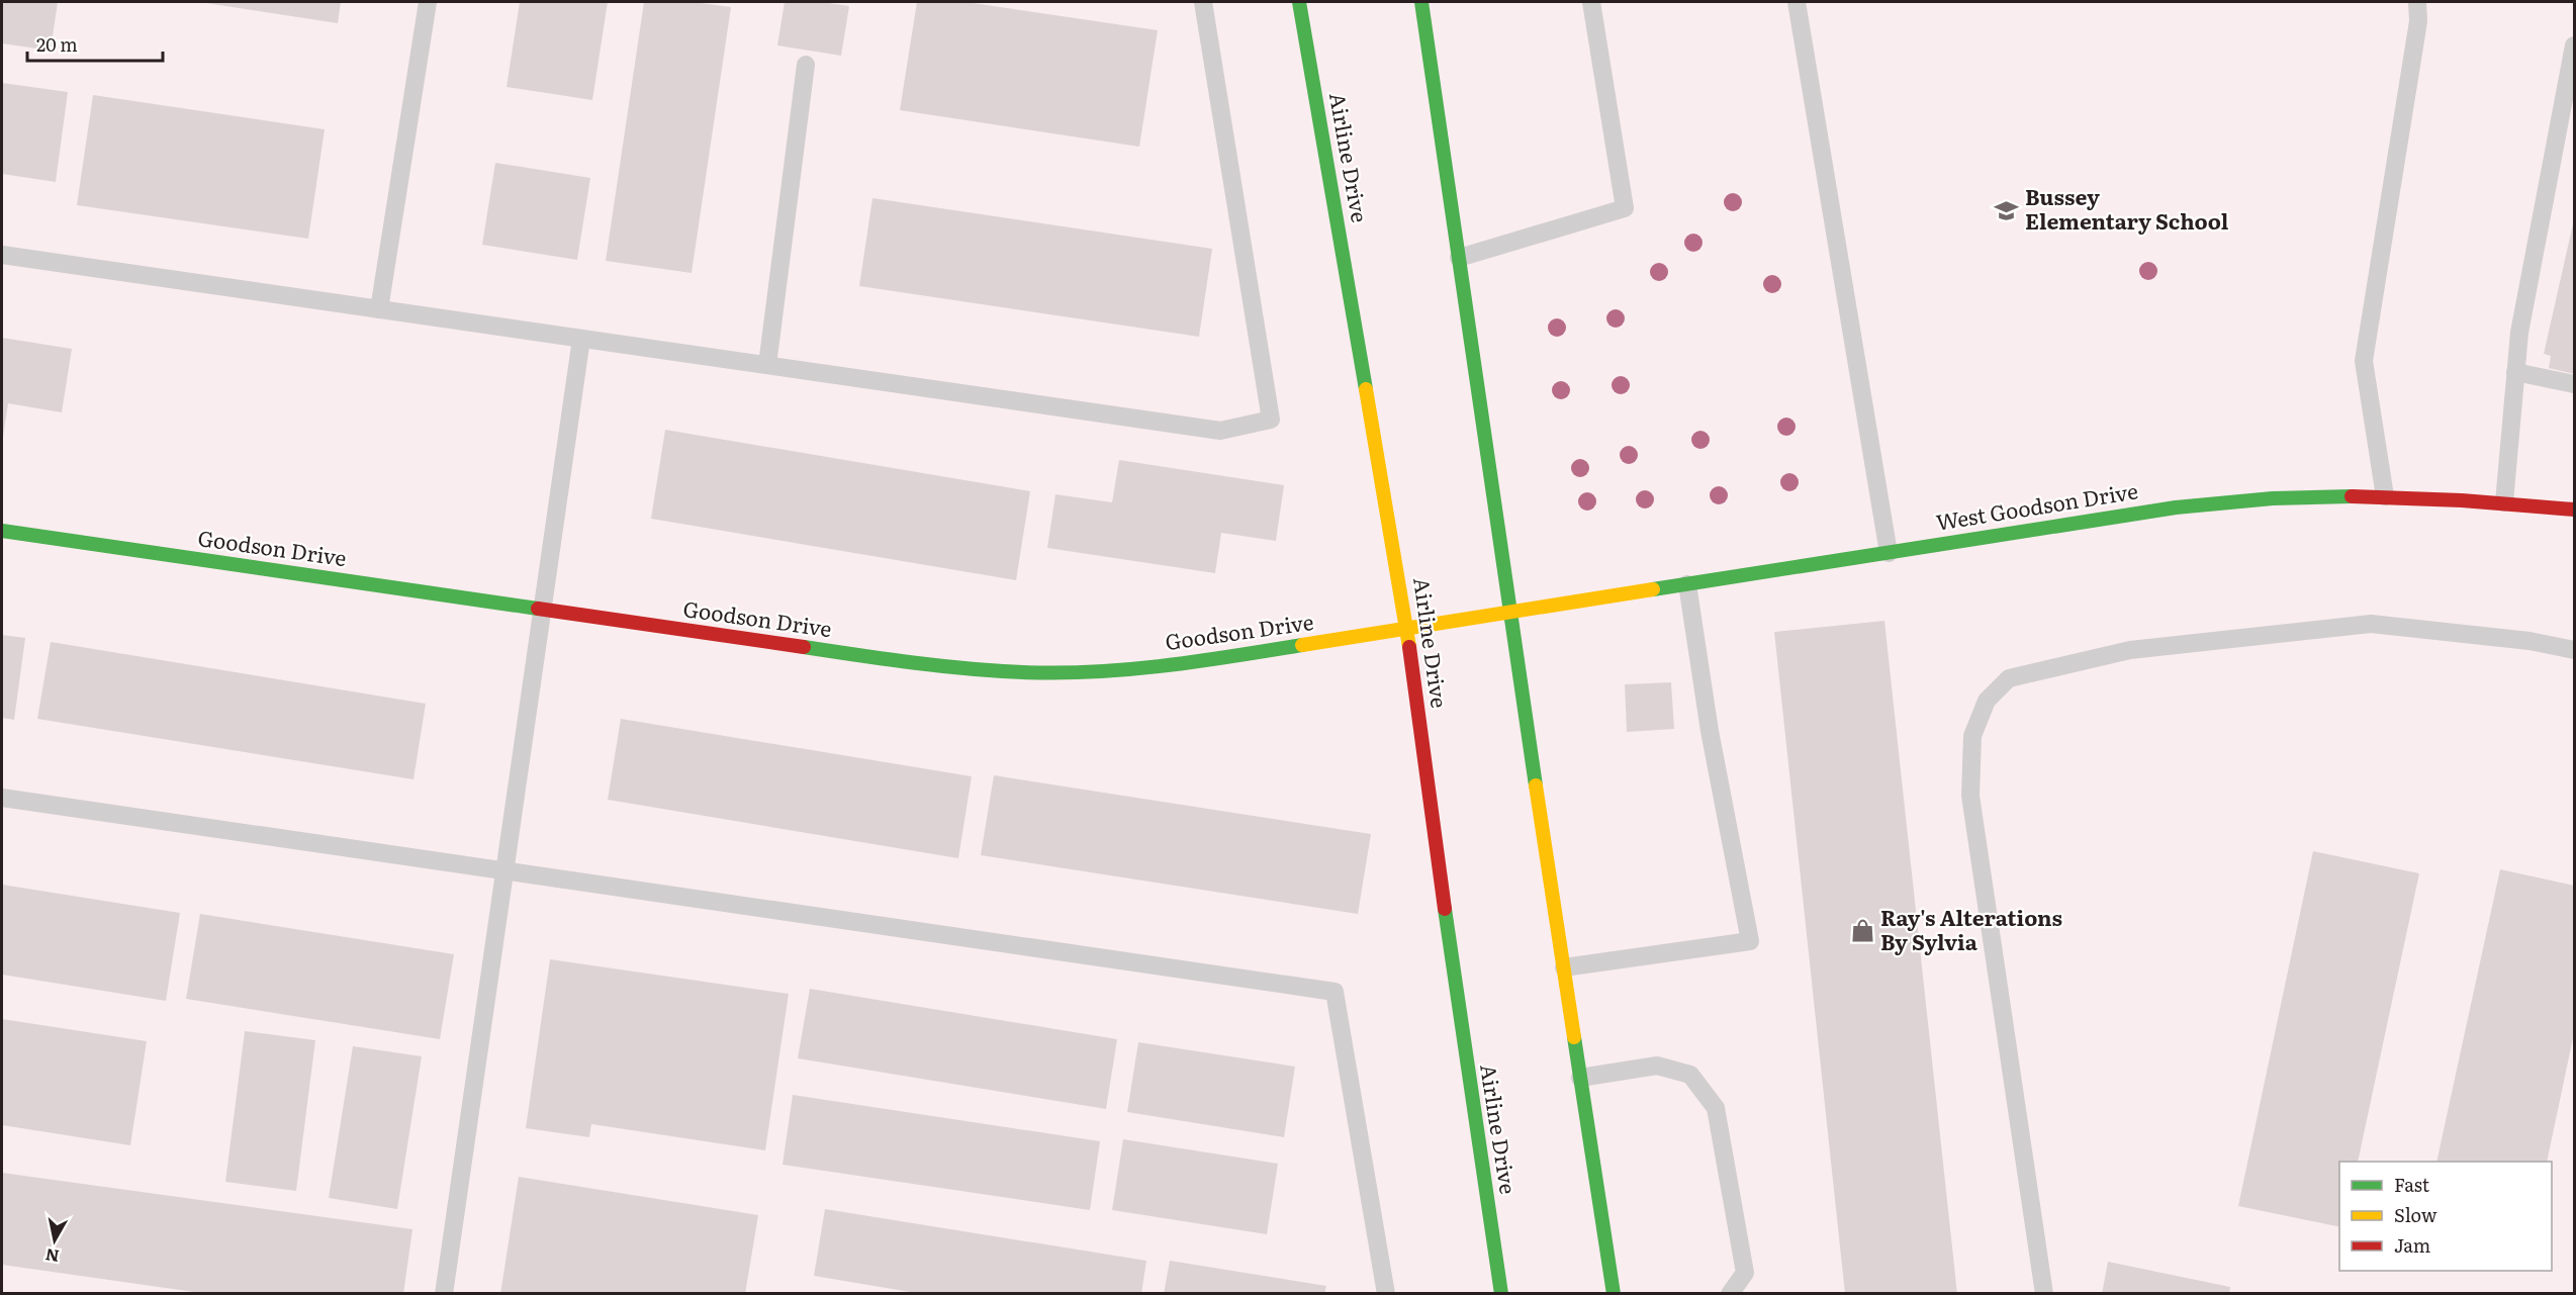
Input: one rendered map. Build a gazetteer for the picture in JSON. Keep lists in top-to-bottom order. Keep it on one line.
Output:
{"streets":{"main road":["Airline Drive","West Goodson Drive","Goodson Drive"]},"crossings":[["Airline Drive","Goodson Drive"],["West Goodson Drive","Goodson Drive"]],"places":{"school or university":["Bussey Elementary School"],"shop":["Ray's Alterations By Sylvia"]},"legend":["Fast","Slow","Jam"],"scale_bar":"20 m","north":"bottom"}
